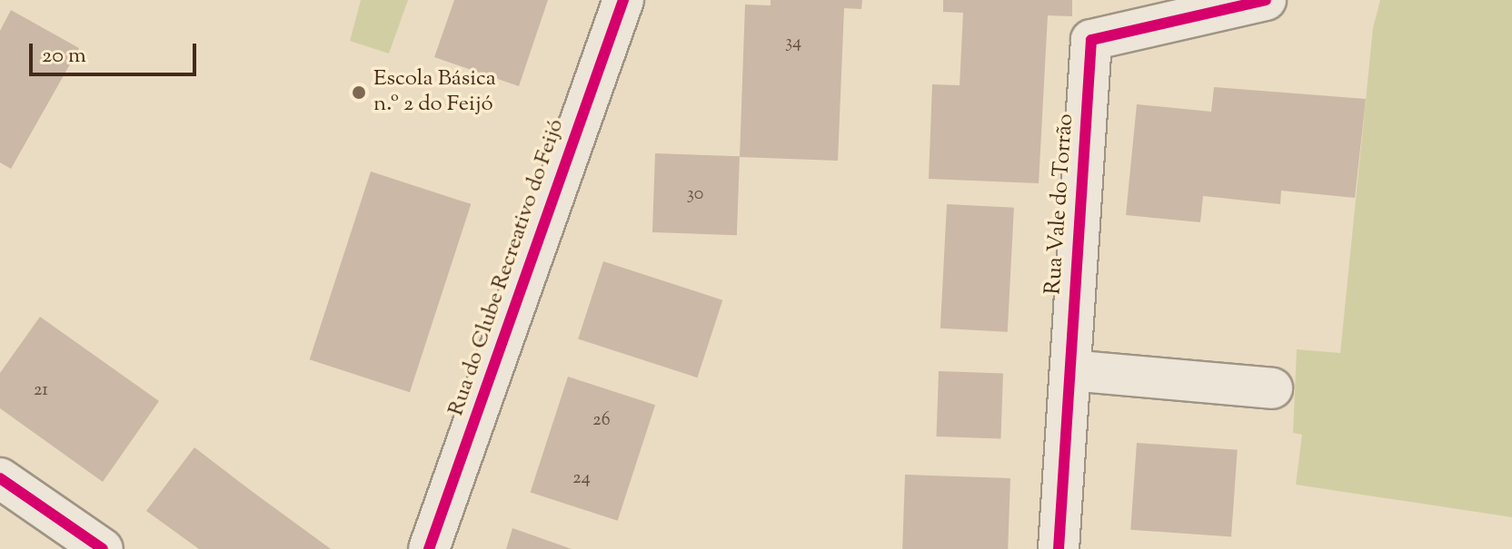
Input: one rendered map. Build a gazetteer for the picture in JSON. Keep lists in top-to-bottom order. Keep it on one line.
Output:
{"streets":{"street":["Rua Vale do Torrão","Rua do Clube Recreativo do Feijó"]},"places":["Escola Básica n.º 2 do Feijó"],"house_numbers":["34","30","21","26","24"],"scale_bar":"20 m"}
